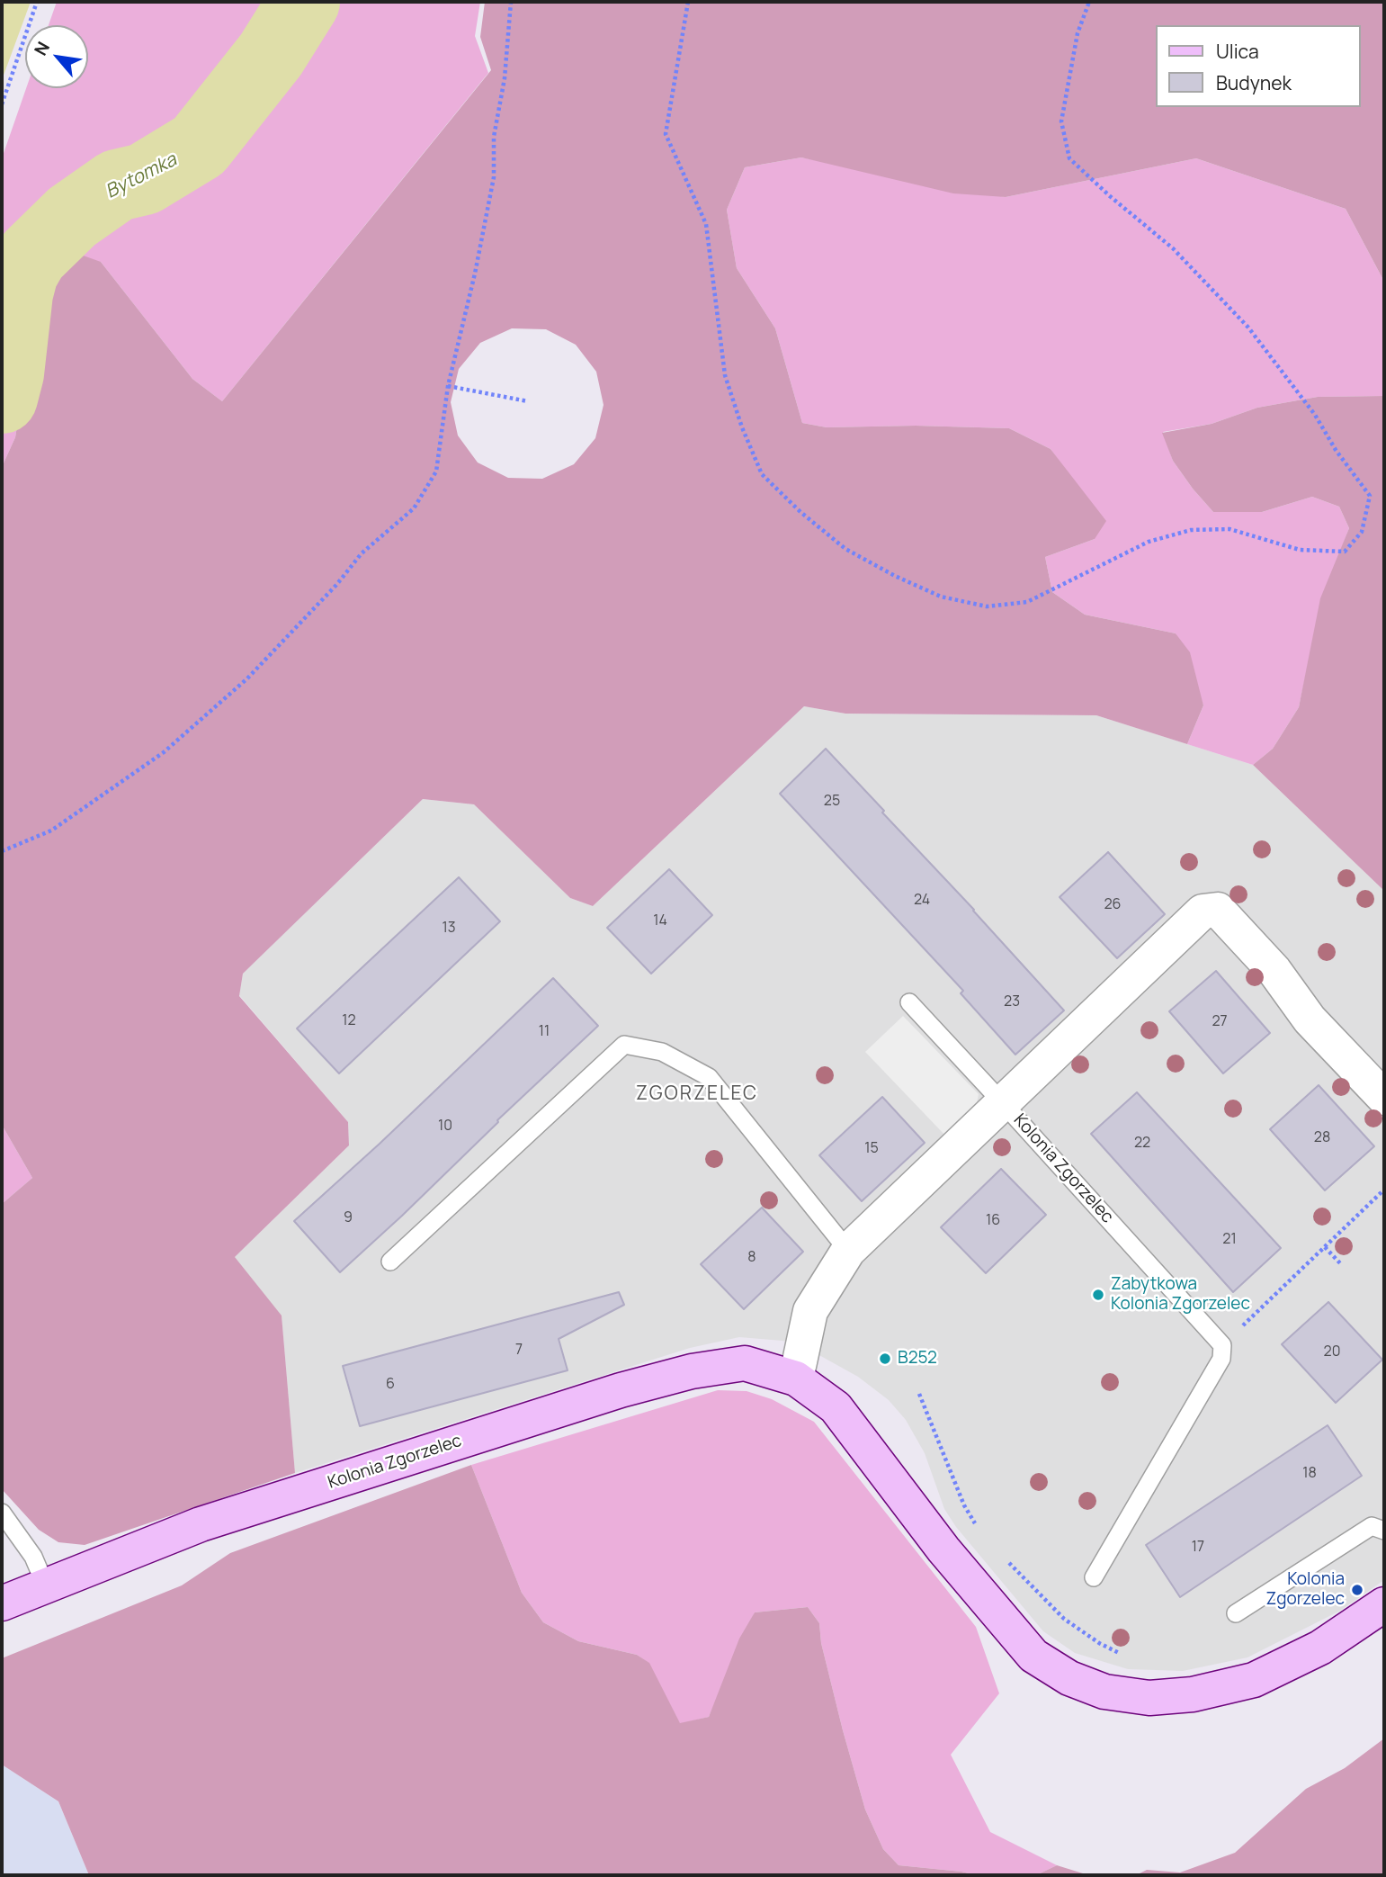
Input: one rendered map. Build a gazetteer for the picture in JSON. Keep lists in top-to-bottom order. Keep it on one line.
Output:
{"streets":{"street":["Kolonia Zgorzelec"]},"districts":["ZGORZELEC"],"water":["Bytomka"],"places":["Zabytkowa Kolonia Zgorzelec","B252","Kolonia Zgorzelec"],"house_numbers":["25","24","26","14","13","23","12","27","11","10","28","22","15","9","16","21","8","7","20","6","18","17"],"legend":["Ulica","Budynek"],"north":"top left"}
